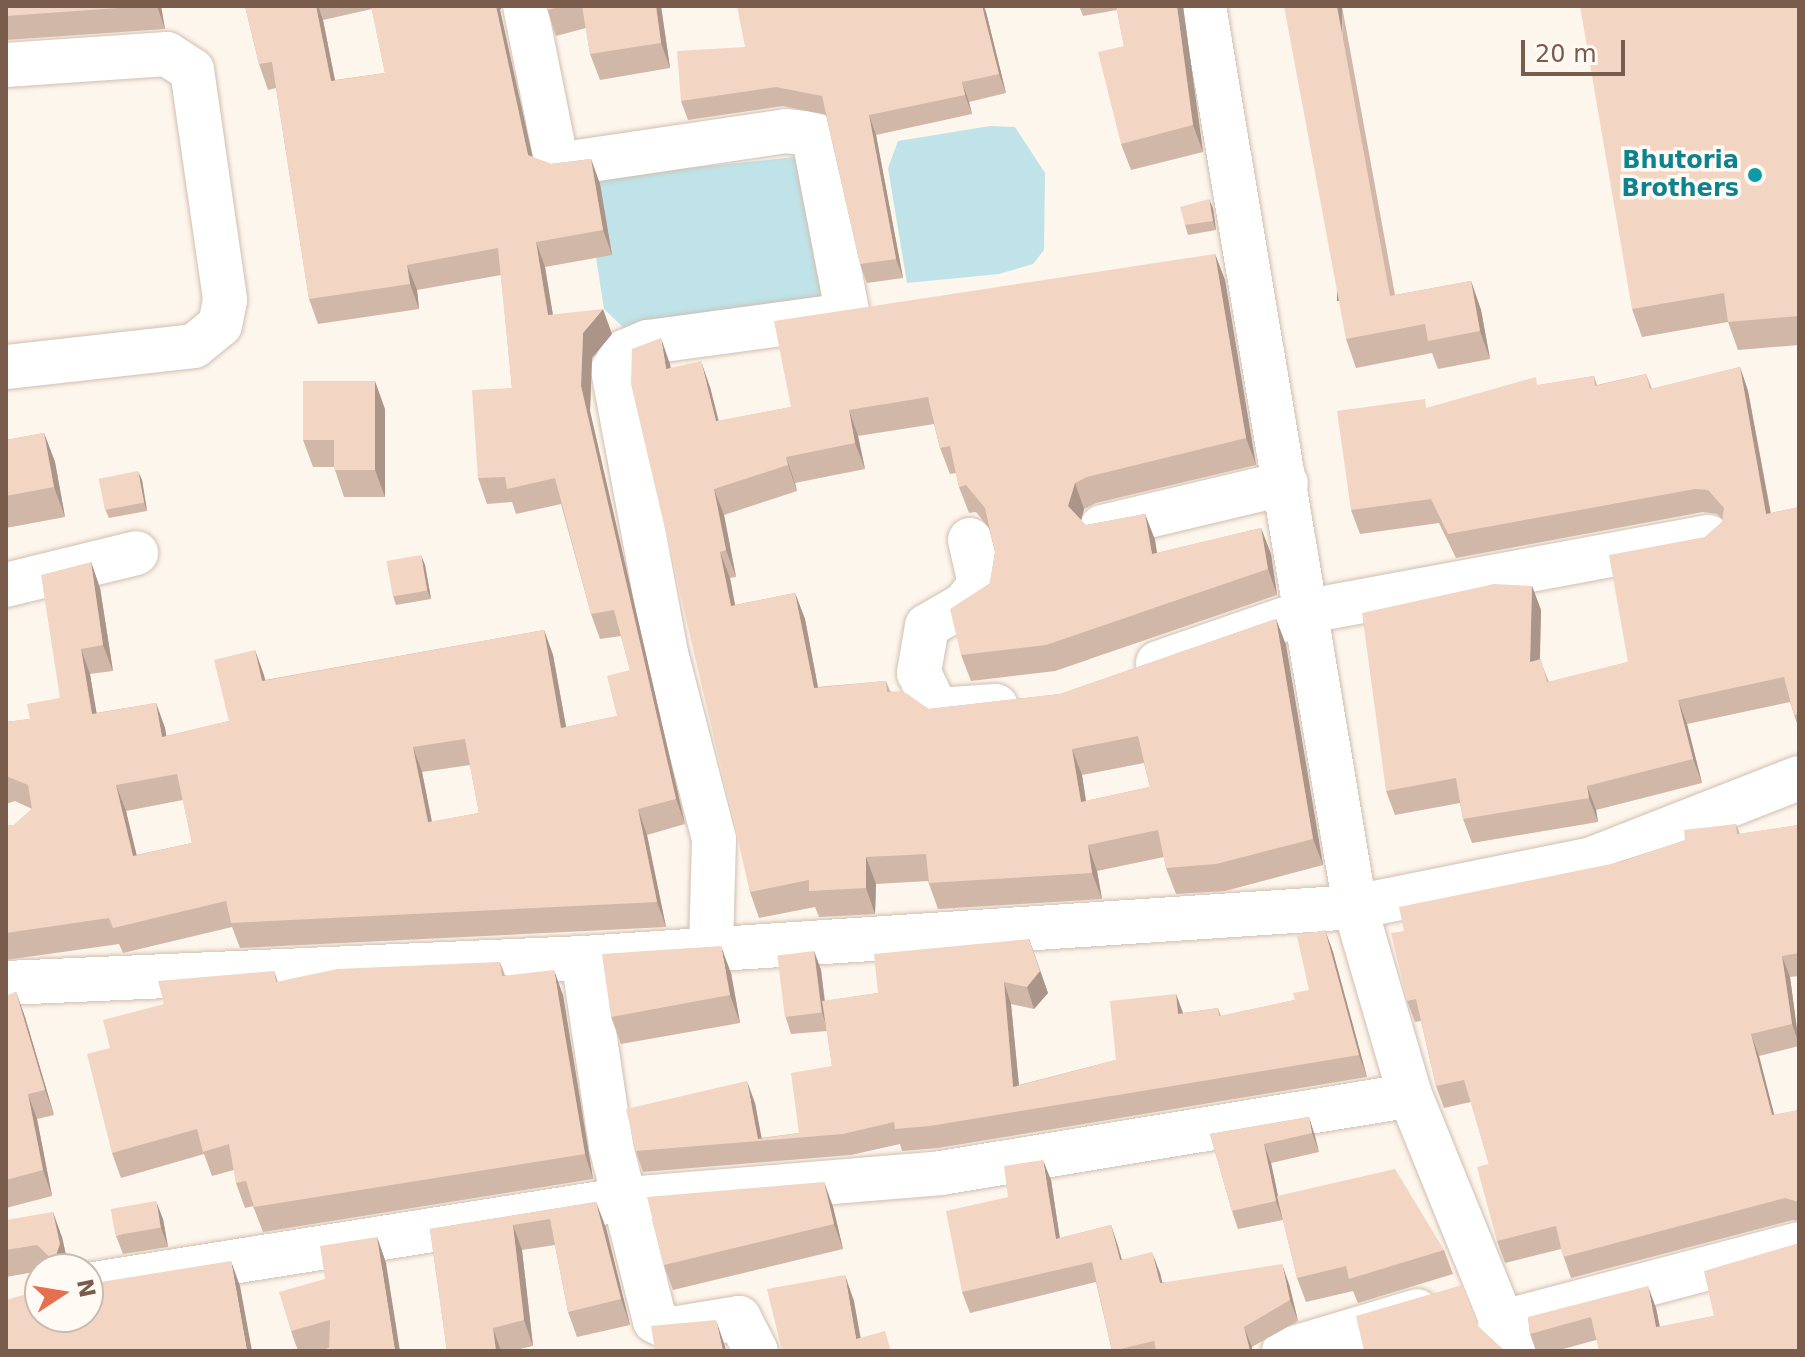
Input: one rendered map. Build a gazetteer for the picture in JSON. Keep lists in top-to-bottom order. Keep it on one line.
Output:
{"places":["Bhutoria Brothers"],"scale_bar":"20 m","north":"right"}
